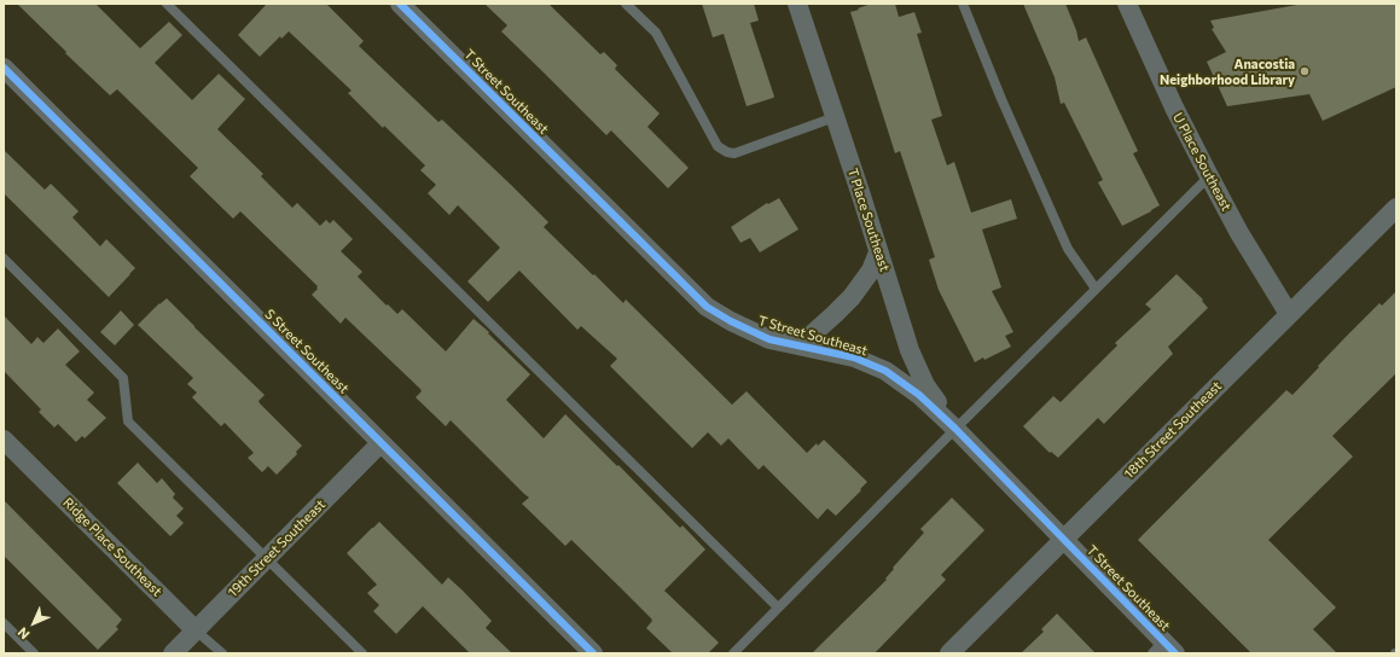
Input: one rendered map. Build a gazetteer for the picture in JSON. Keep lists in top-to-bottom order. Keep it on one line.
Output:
{"streets":{"street":["T Street Southeast","U Place Southeast","T Place Southeast","S Street Southeast","18th Street Southeast","Ridge Place Southeast","19th Street Southeast"]},"crossings":[["T Street Southeast","T Place Southeast"],["T Street Southeast","18th Street Southeast"],["U Place Southeast","18th Street Southeast"],["S Street Southeast","19th Street Southeast"],["Ridge Place Southeast","19th Street Southeast"]],"places":["Anacostia Neighborhood Library"],"north":"bottom left"}
